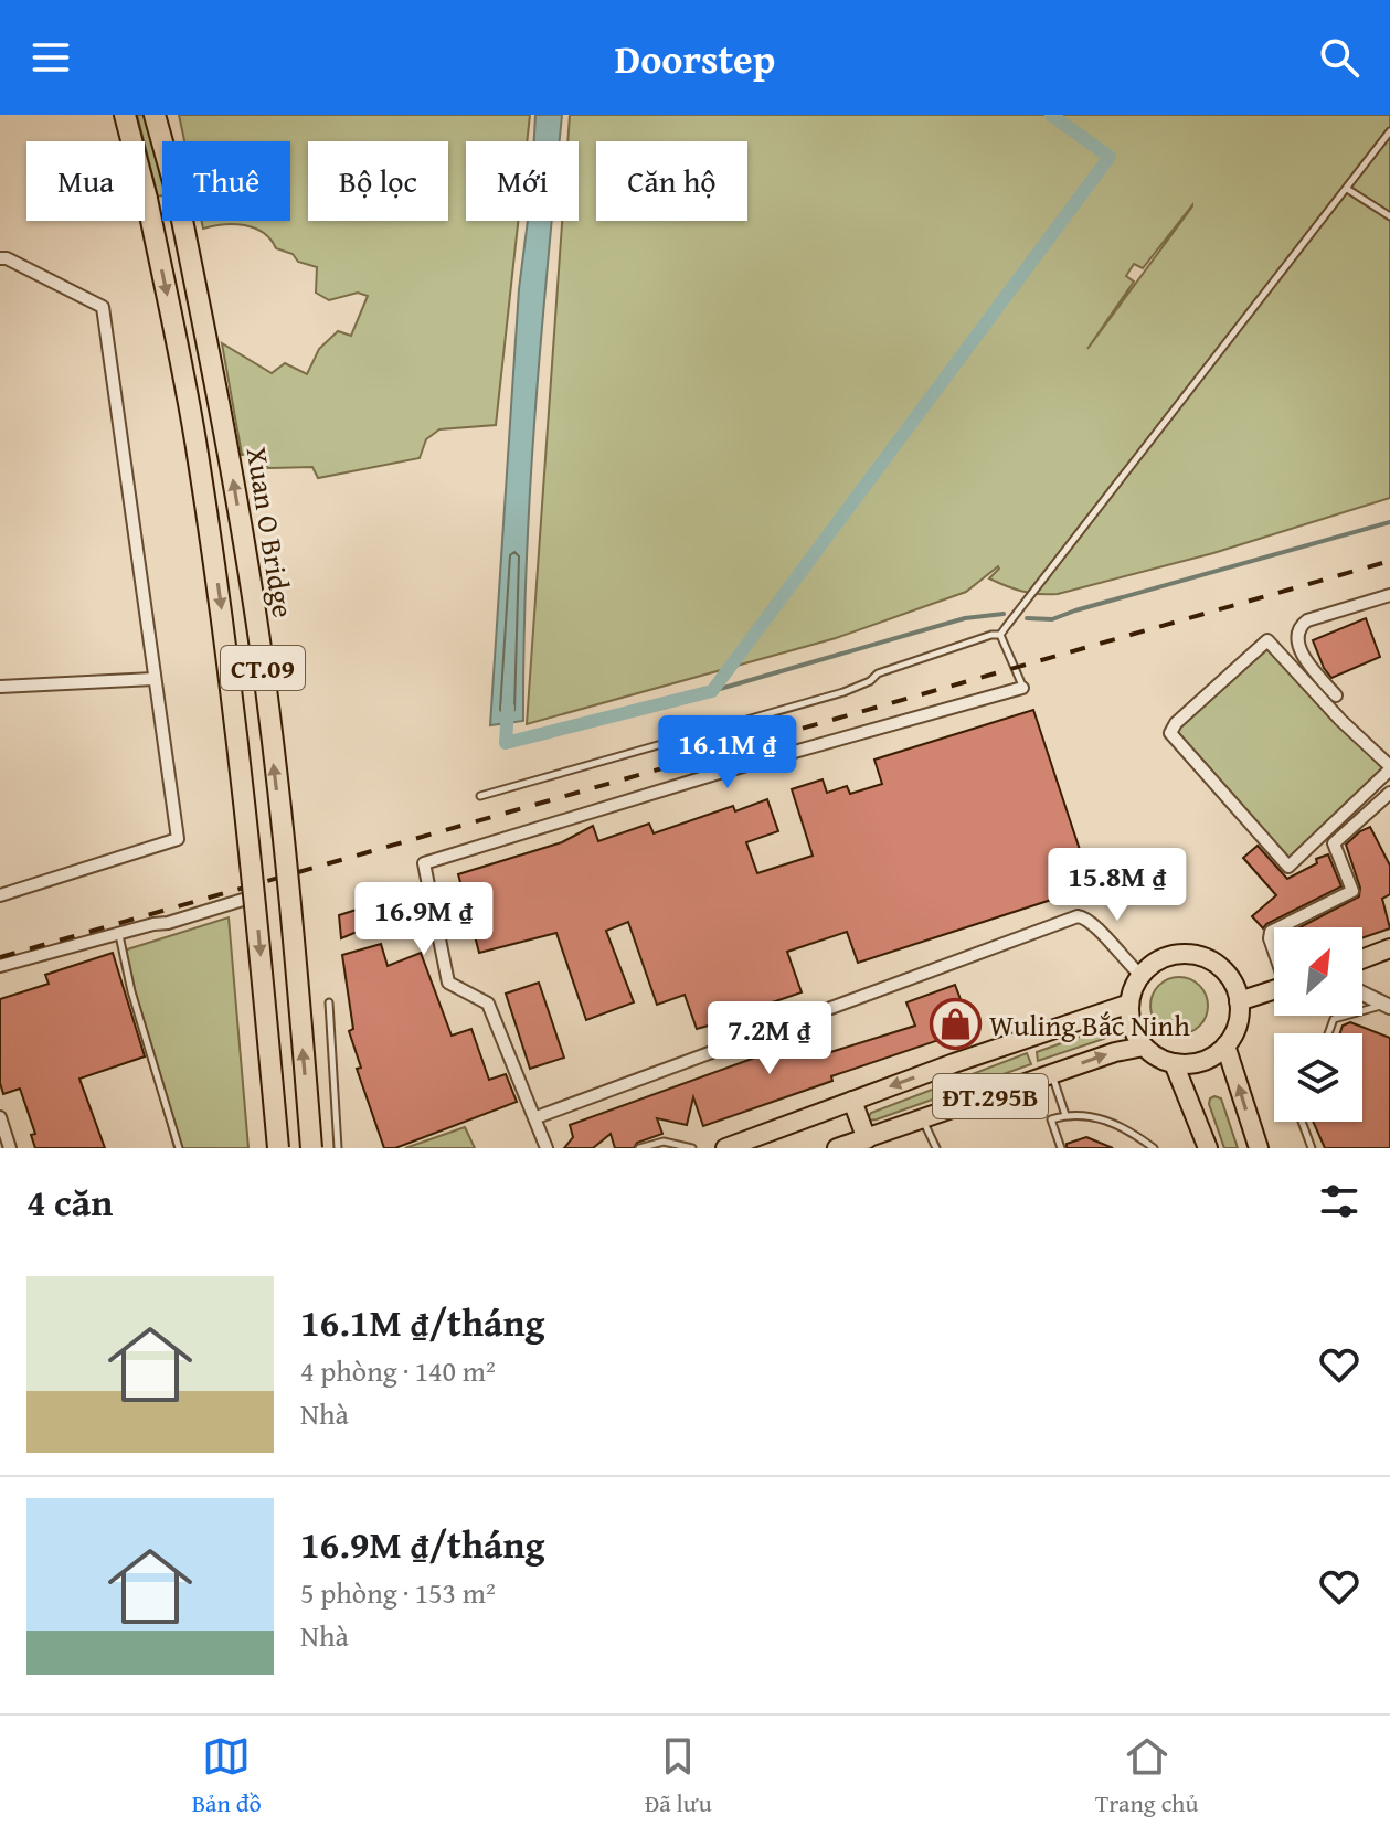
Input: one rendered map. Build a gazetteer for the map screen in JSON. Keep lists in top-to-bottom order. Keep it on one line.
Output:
{"streets":{"highway":["Xuan O Bridge","CT.09"],"main road":["ĐT.295B"]},"places":{"shop":["Wuling Bắc Ninh"]},"north":"top right","page":{"header":"Doorstep","chip":["Mua","Thuê","Bộ lọc","Mới","Căn hộ"],"price":["16.1M ₫","15.8M ₫","16.9M ₫","7.2M ₫"],"heading":"4 căn","list":[{"name":"16.1M ₫/tháng","note":"4 phòng · 140 m² · Nhà"},{"name":"16.9M ₫/tháng","note":"5 phòng · 153 m² · Nhà"}],"tabs":["Bản đồ","Đã lưu","Trang chủ"]}}
